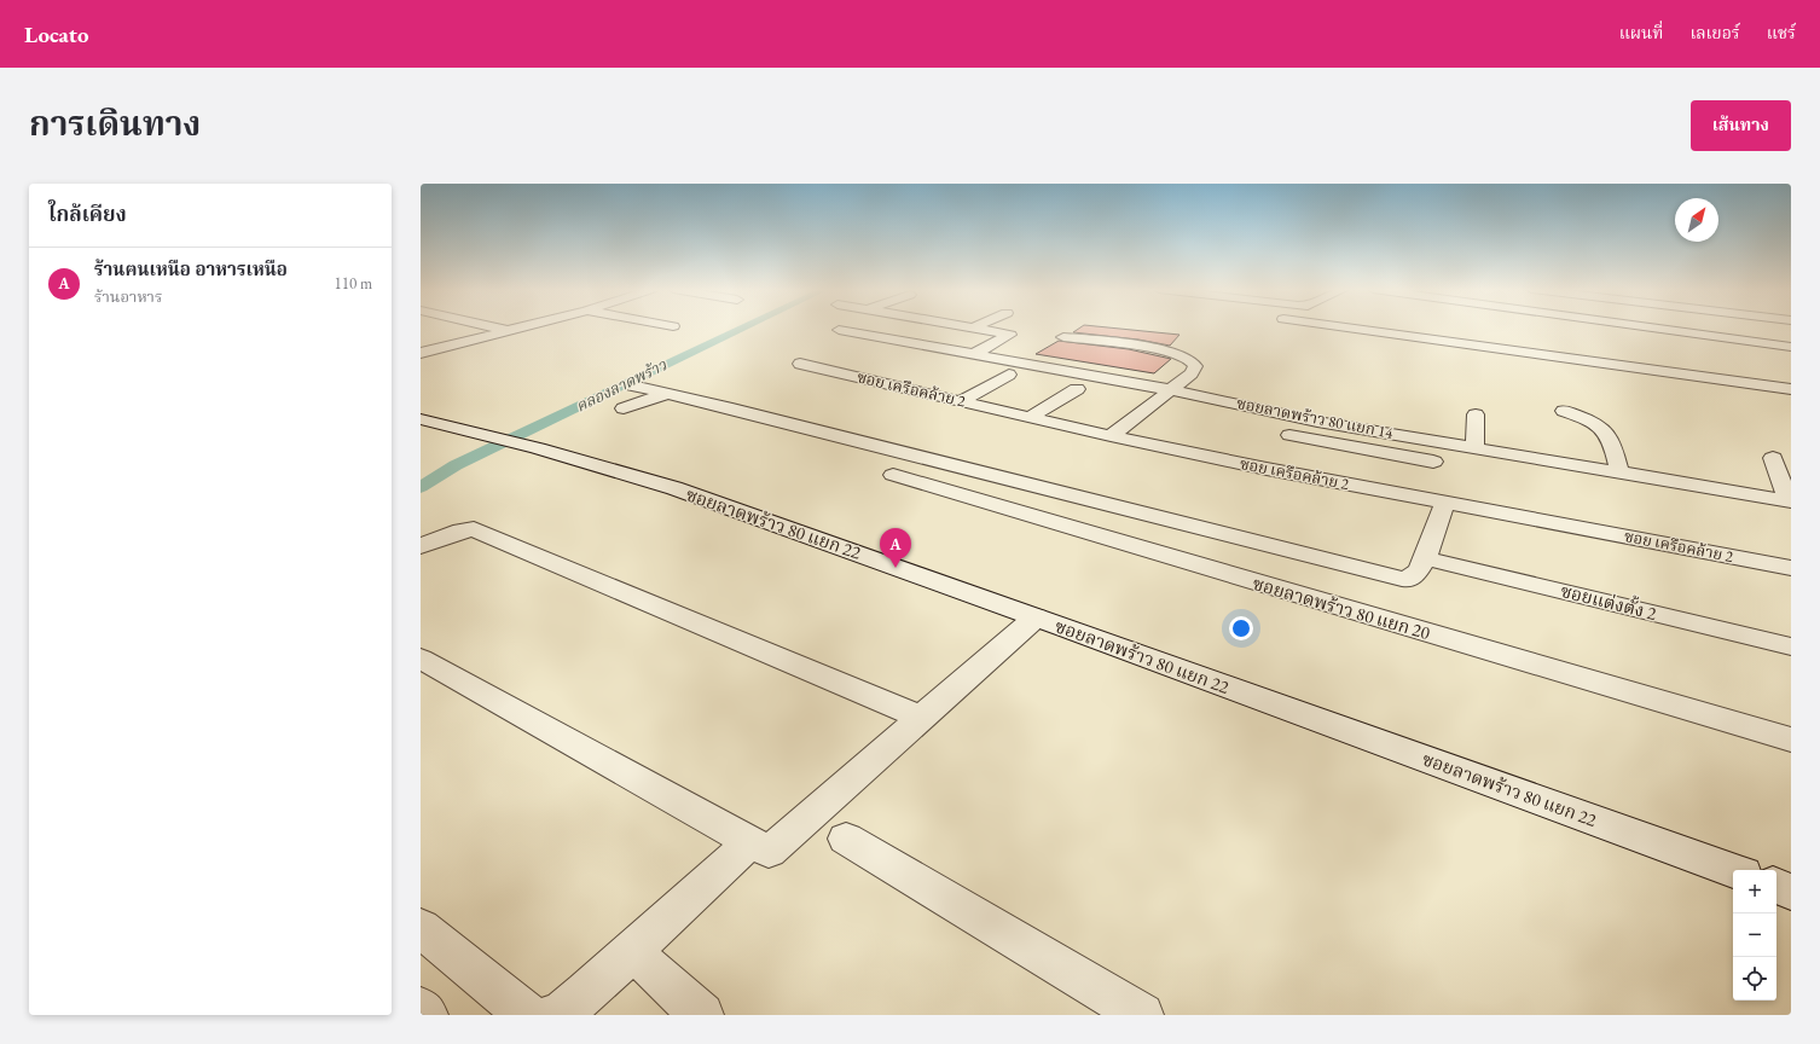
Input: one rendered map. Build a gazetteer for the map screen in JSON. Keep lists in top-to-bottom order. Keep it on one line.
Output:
{"streets":{"street":["ซอย เครือคล้าย 2","ซอยลาดพร้าว 80 แยก 14","ซอยลาดพร้าว 80 แยก 22","ซอยแต่งตั้ง 2","ซอยลาดพร้าว 80 แยก 20"]},"water":["คลองลาดพร้าว"],"north":"top right","page":{"header":"Locato","nav":["แผนที่","เลเยอร์","แชร์"],"title":"การเดินทาง","buttons":"เส้นทาง","heading":"ใกล้เคียง","list":[{"mark":"A","name":"ร้านฅนเหนือ อาหารเหนือ","note":"ร้านอาหาร","value":"110 m"}],"pins":"A","map_buttons":["+","−"]}}
